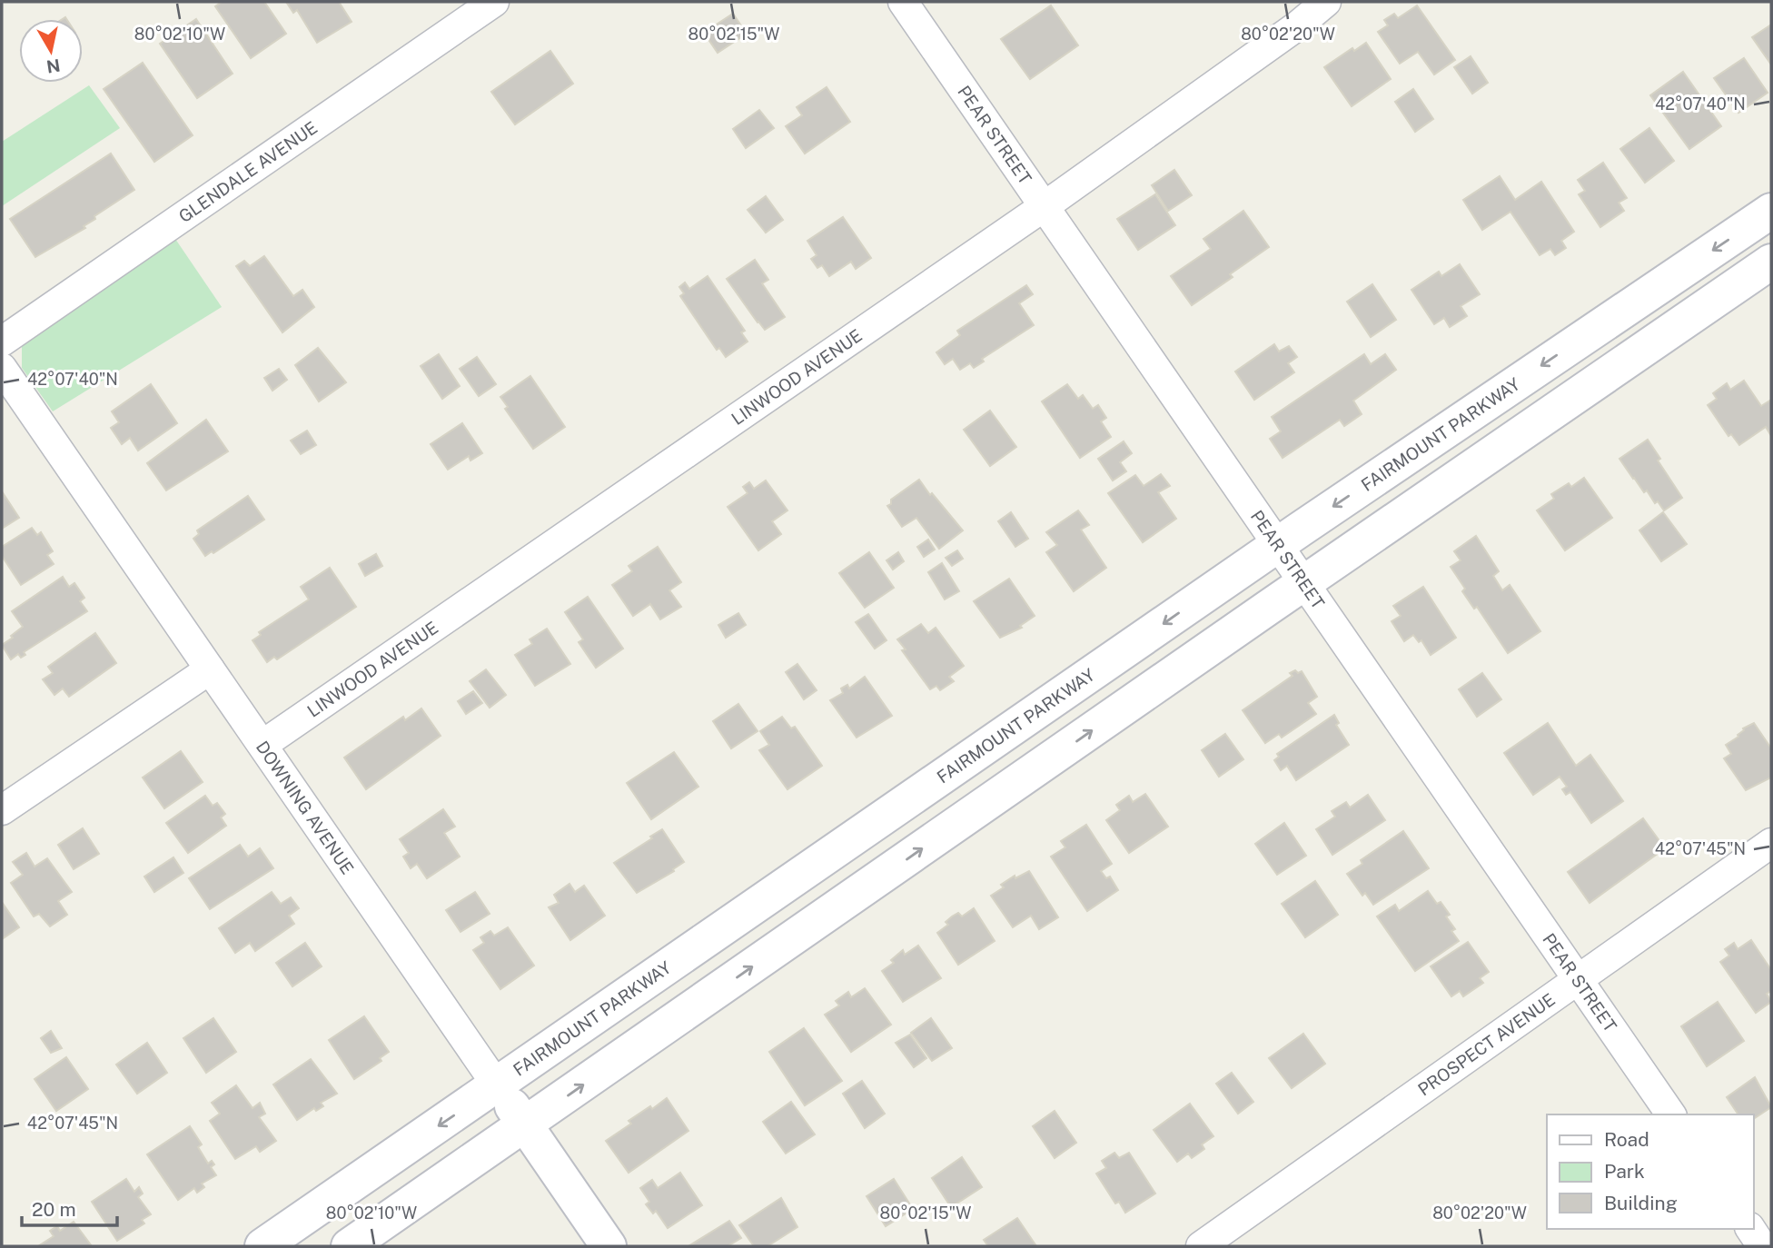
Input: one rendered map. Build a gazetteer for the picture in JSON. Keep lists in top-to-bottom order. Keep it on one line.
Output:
{"streets":{"street":["PEAR STREET","GLENDALE AVENUE","LINWOOD AVENUE","FAIRMOUNT PARKWAY","DOWNING AVENUE","PROSPECT AVENUE"]},"crossings":[["PEAR STREET","LINWOOD AVENUE"],["PEAR STREET","FAIRMOUNT PARKWAY"],["PEAR STREET","PROSPECT AVENUE"],["LINWOOD AVENUE","DOWNING AVENUE"],["FAIRMOUNT PARKWAY","DOWNING AVENUE"]],"legend":["Road","Park","Building"],"scale_bar":"20 m","north":"bottom","coordinates":["80°02'10\"W","80°02'15\"W","80°02'20\"W","42°07'40\"N","42°07'45\"N"]}
